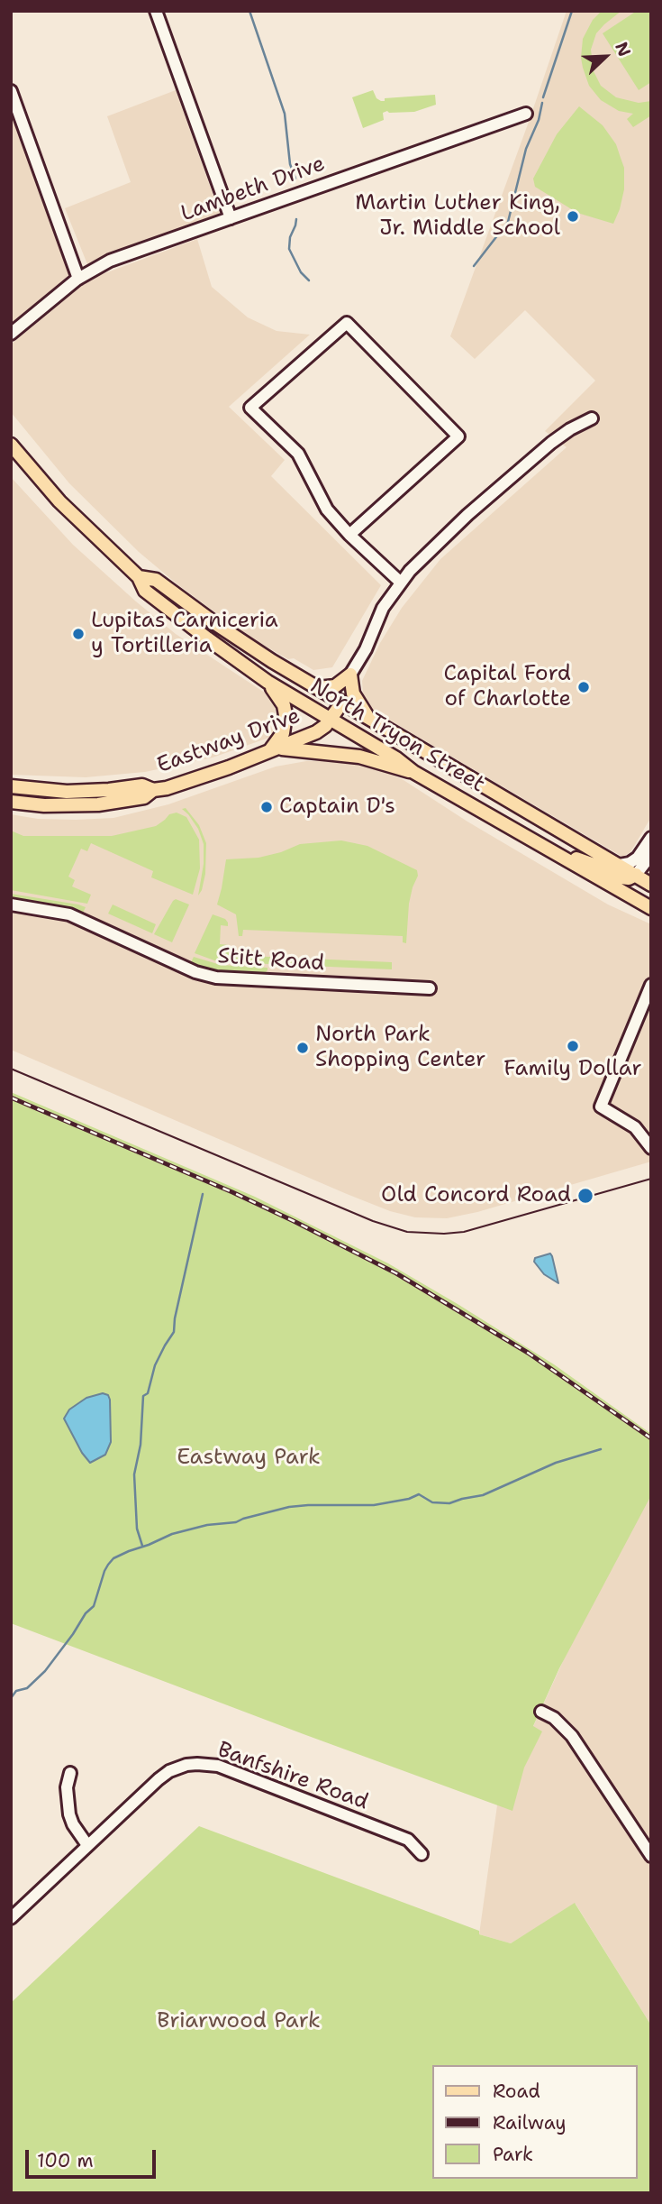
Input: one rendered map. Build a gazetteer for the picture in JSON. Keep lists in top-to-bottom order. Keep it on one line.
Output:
{"streets":{"main road":["North Tryon Street","Eastway Drive"],"street":["Lambeth Drive","Stitt Road","Banfshire Road"]},"crossings":[["North Tryon Street","Eastway Drive"]],"parks":["Eastway Park","Briarwood Park"],"places":["Martin Luther King, Jr. Middle School","Lupitas Carniceria y Tortilleria","Capital Ford of Charlotte","Captain D's","Family Dollar","North Park Shopping Center","Old Concord Road"],"legend":["Road","Railway","Park"],"scale_bar":"100 m","north":"top right"}
